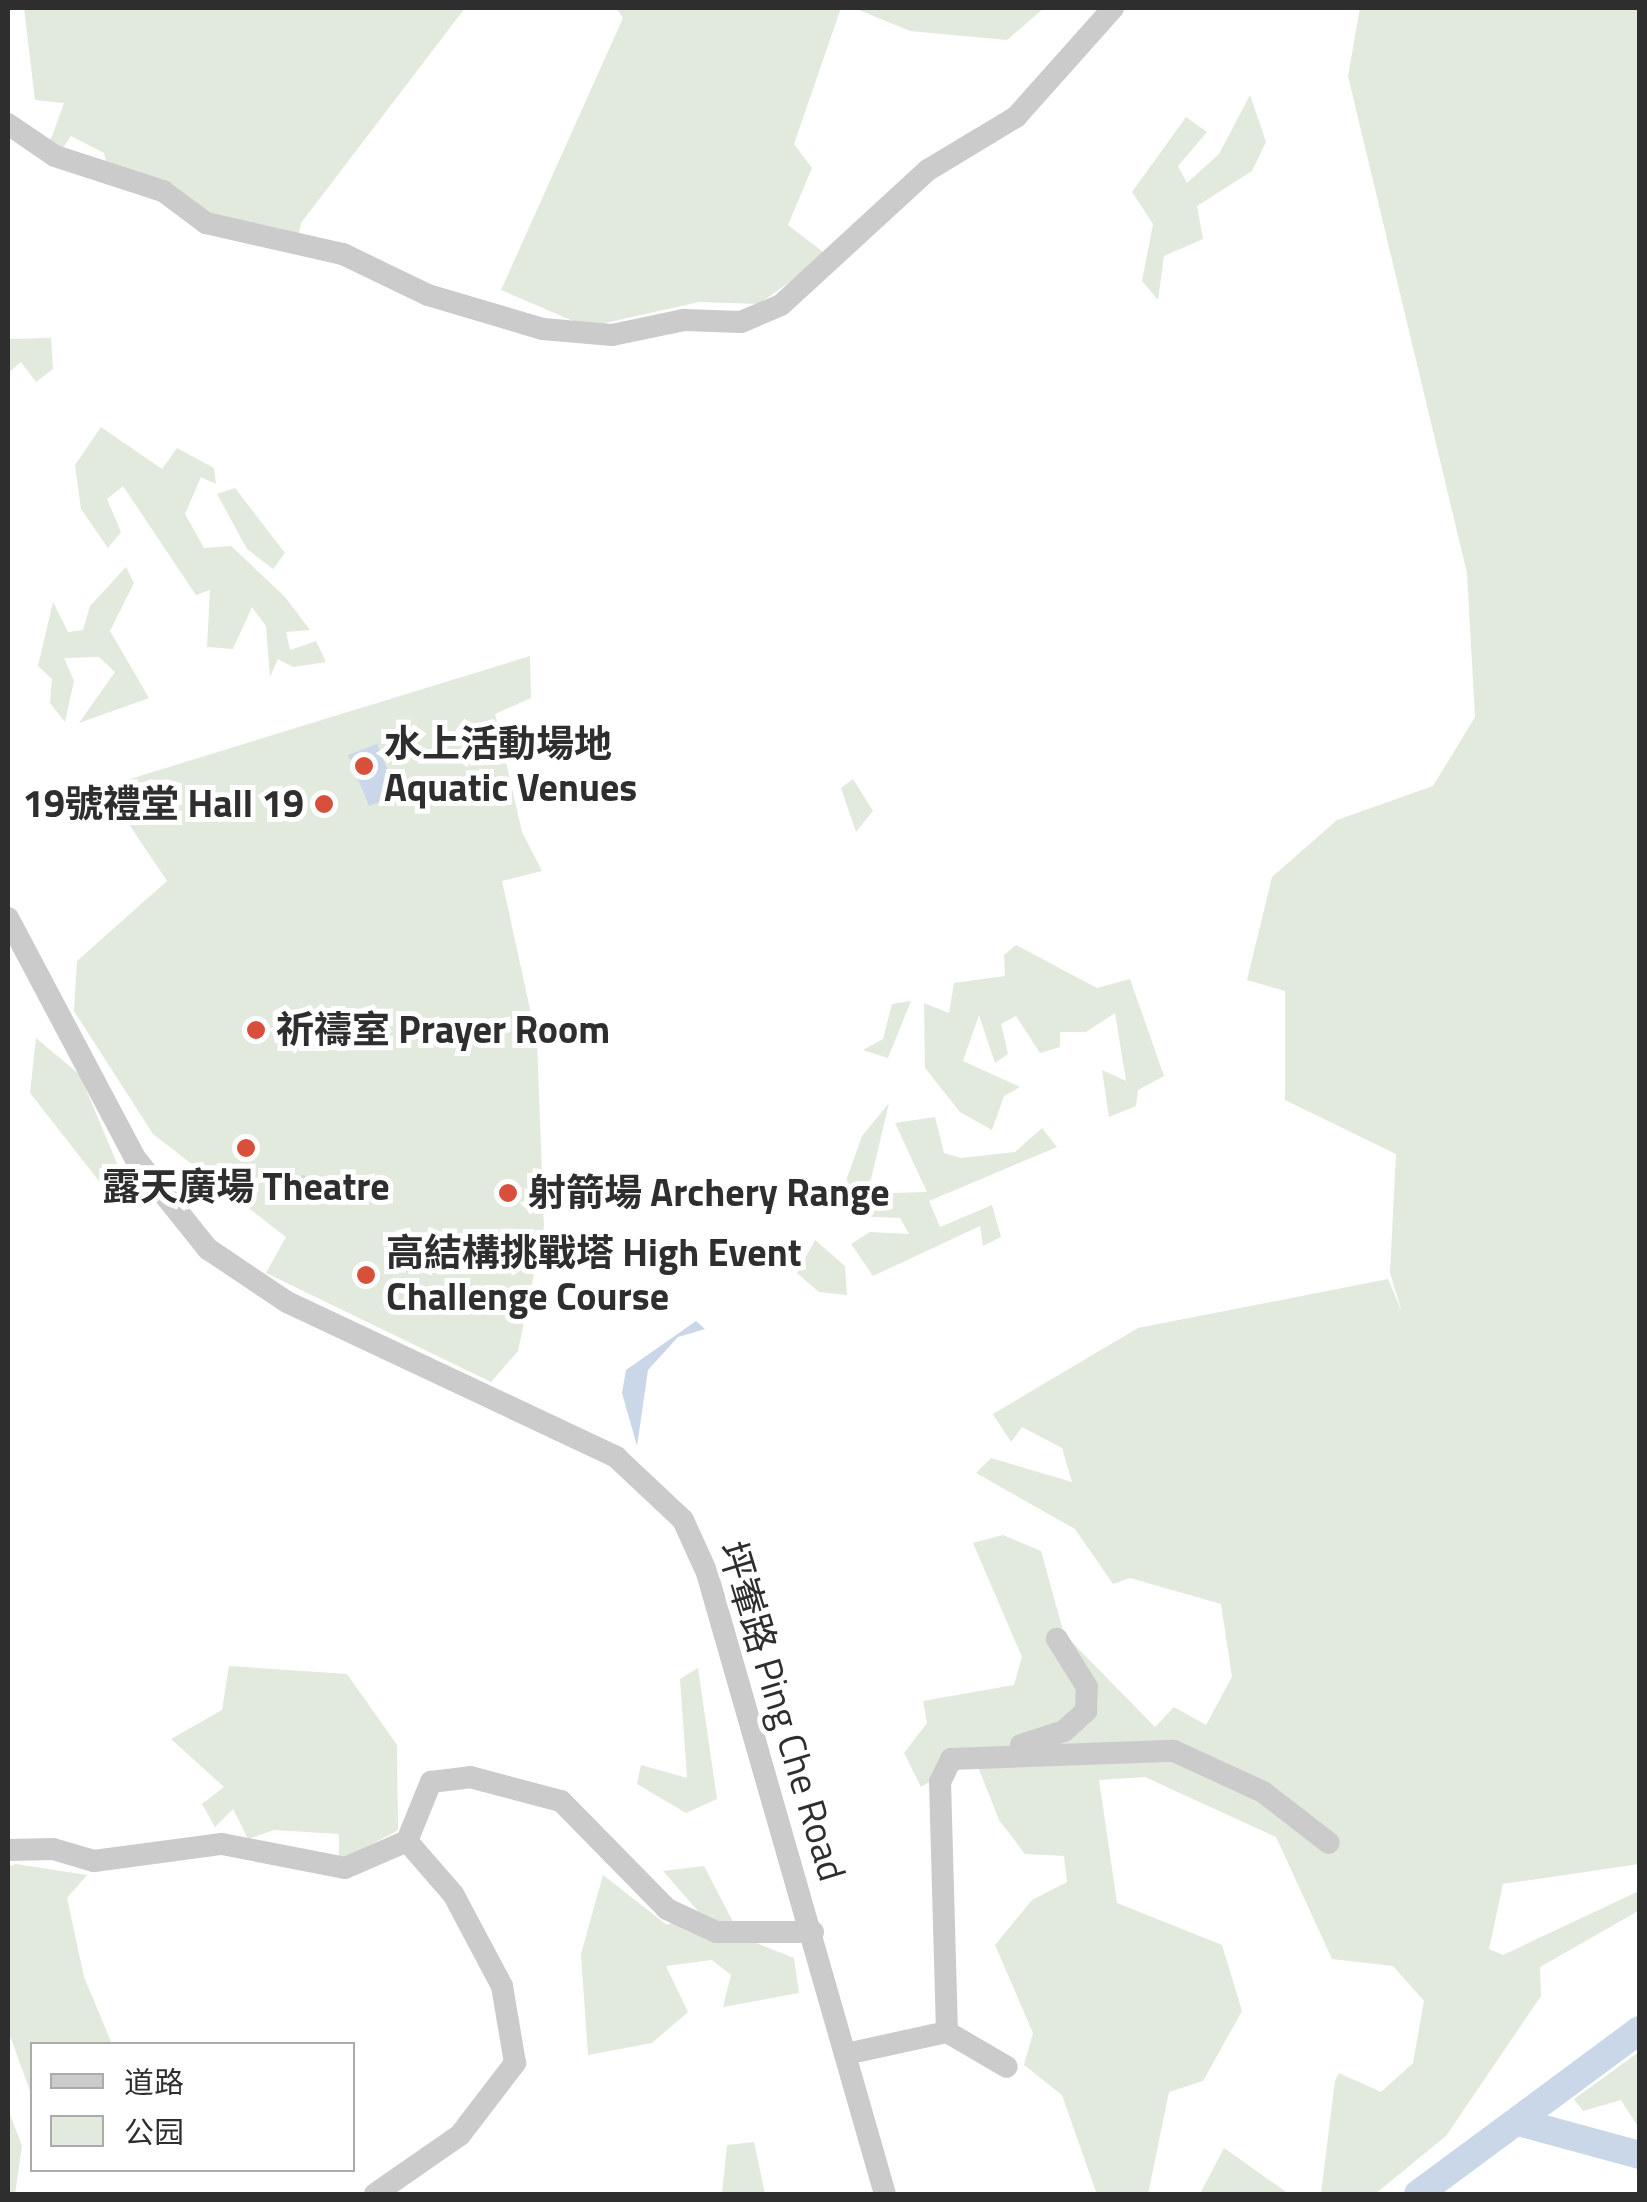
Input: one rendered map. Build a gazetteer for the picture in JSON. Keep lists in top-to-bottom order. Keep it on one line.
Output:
{"streets":{"street":["坪輋路 Ping Che Road"]},"places":["水上活動場地 Aquatic Venues","19號禮堂 Hall 19","祈禱室 Prayer Room","露天廣場 Theatre","射箭場 Archery Range","高結構挑戰塔 High Event Challenge Course"],"legend":["道路","公园"]}
